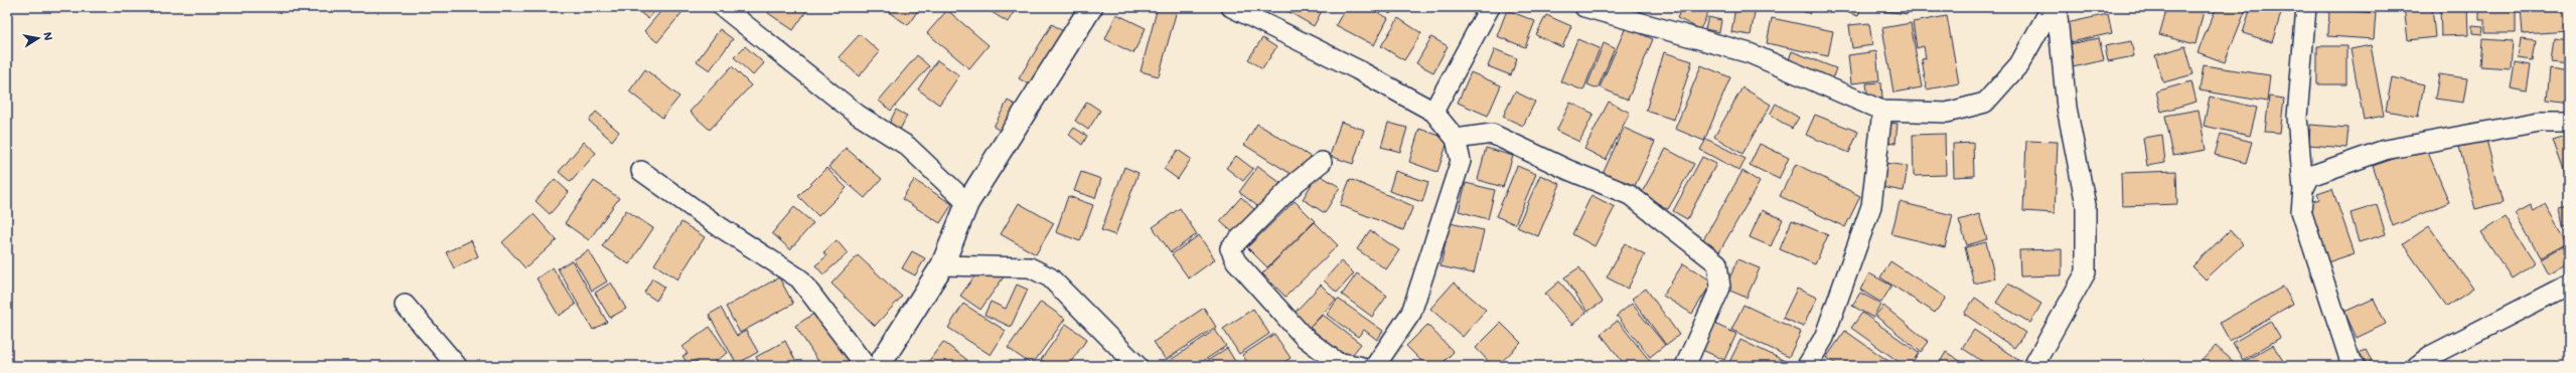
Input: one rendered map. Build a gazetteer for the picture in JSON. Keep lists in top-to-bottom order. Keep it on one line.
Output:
{"north":"right"}
